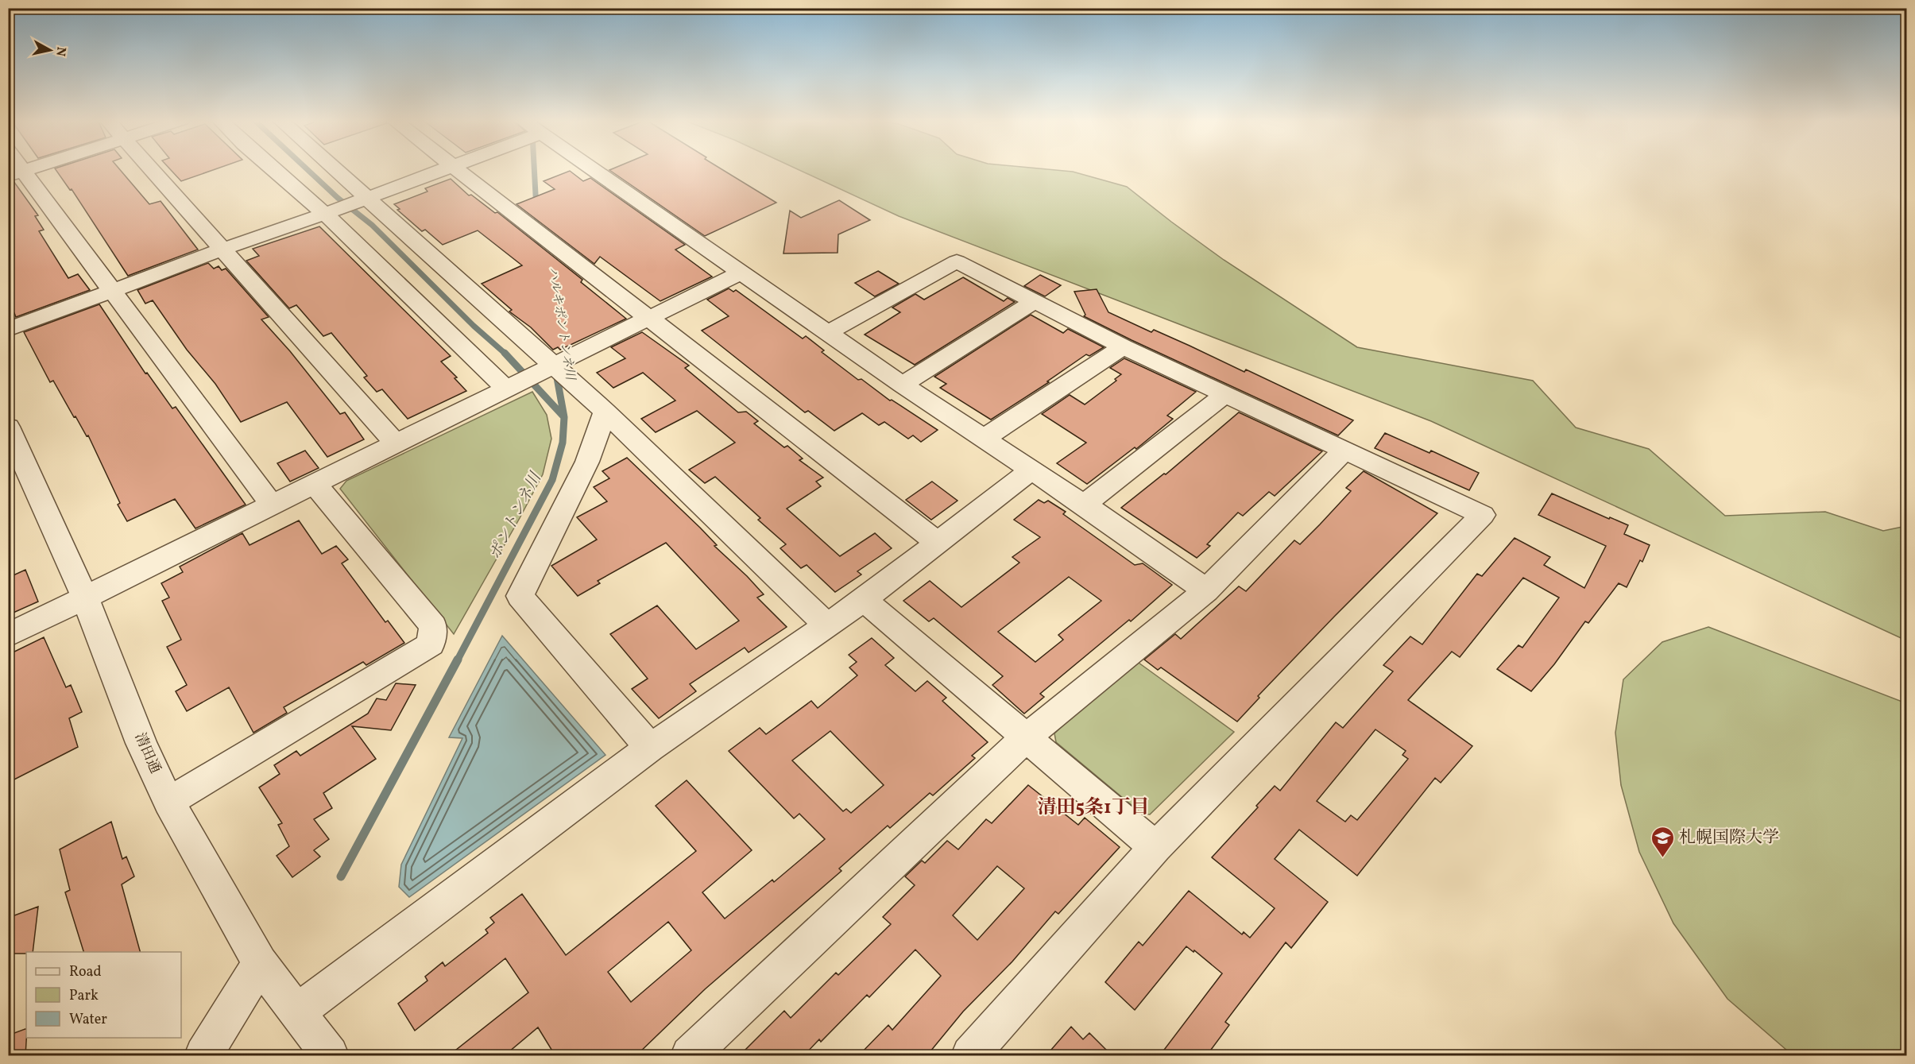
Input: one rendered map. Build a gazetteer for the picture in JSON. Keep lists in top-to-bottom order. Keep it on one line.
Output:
{"streets":{"street":["清田通"]},"districts":["清田5条1丁目"],"water":["ハルキポントンネ川","ポントンネ川"],"places":{"school or university":["札幌国際大学"]},"legend":["Road","Park","Water"],"north":"right"}
